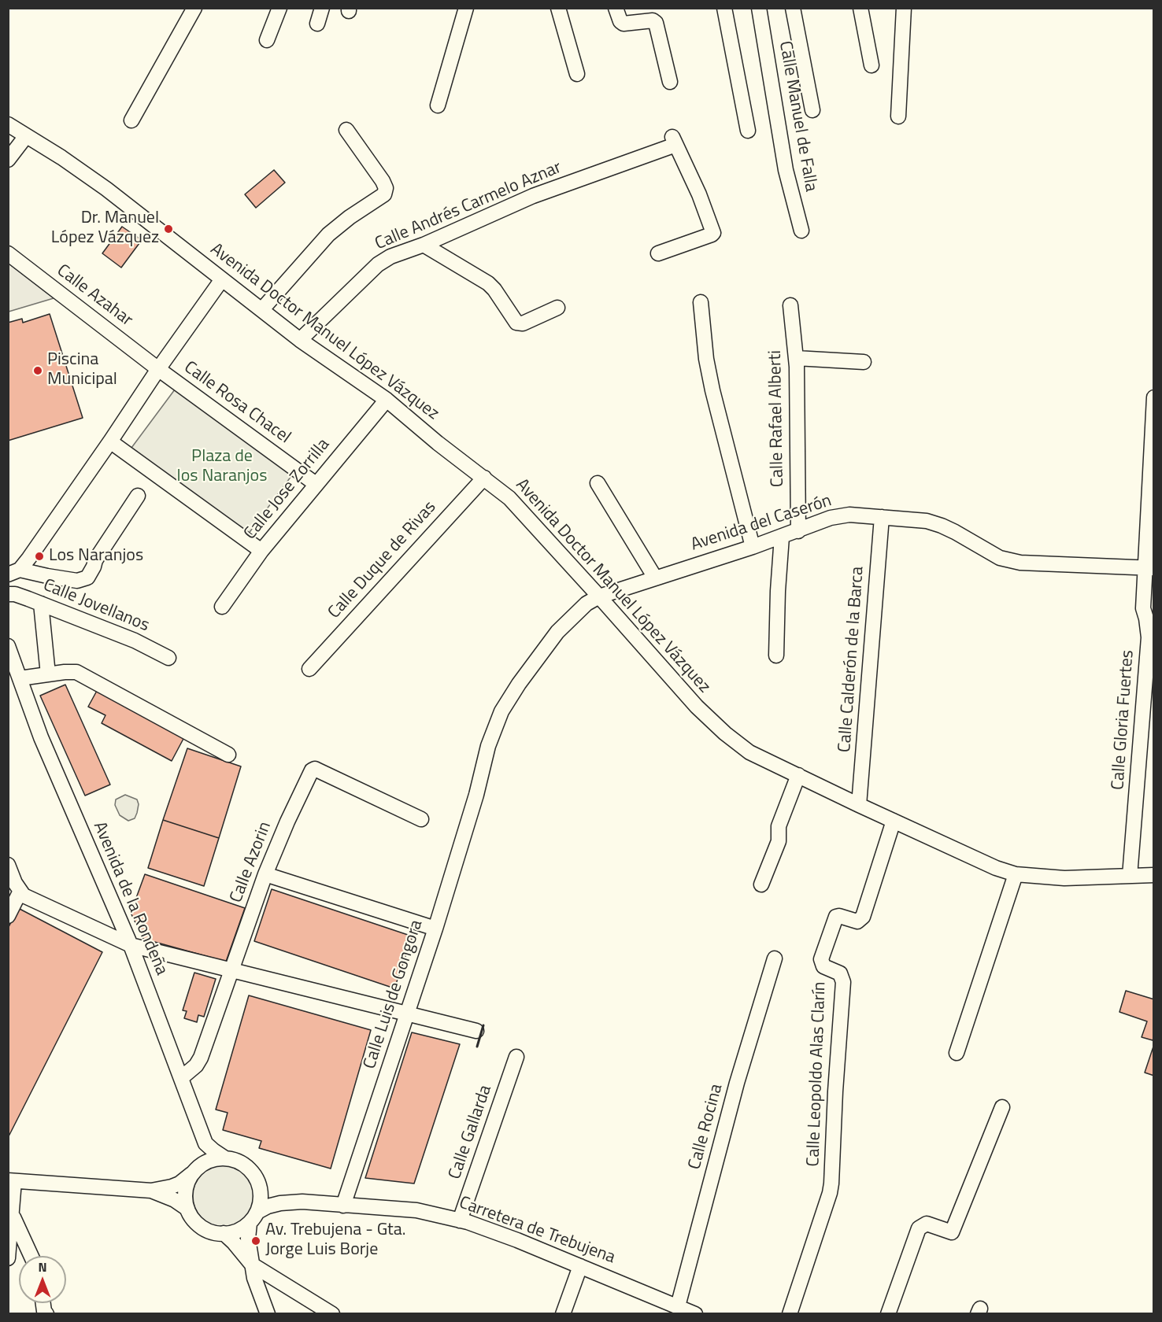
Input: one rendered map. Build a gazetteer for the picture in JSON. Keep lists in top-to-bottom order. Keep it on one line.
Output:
{"streets":{"street":["Calle Manuel de Falla","Calle Andrés Carmelo Aznar","Calle Azahar","Avenida Doctor Manuel López Vázquez","Calle Rosa Chacel","Calle Rafael Alberti","Calle Jose Zorrilla","Avenida del Caserón","Calle Duque de Rivas","Calle Jovellanos","Calle Calderón de la Barca","Calle Gloria Fuertes","Calle Azorin","Avenida de la Rondeña","Calle Luis de Gongora","Calle Leopoldo Alas Clarín","Calle Rocina","Calle Gallarda","Carretera de Trebujena"]},"crossings":[["Calle Andrés Carmelo Aznar","Avenida Doctor Manuel López Vázquez"],["Calle Azahar","Calle Rosa Chacel"],["Avenida Doctor Manuel López Vázquez","Calle Jose Zorrilla"],["Avenida Doctor Manuel López Vázquez","Avenida del Caserón"],["Avenida Doctor Manuel López Vázquez","Calle Duque de Rivas"],["Avenida Doctor Manuel López Vázquez","Calle Calderón de la Barca"],["Avenida Doctor Manuel López Vázquez","Calle Gloria Fuertes"],["Avenida Doctor Manuel López Vázquez","Calle Luis de Gongora"],["Avenida Doctor Manuel López Vázquez","Calle Leopoldo Alas Clarín"],["Calle Rosa Chacel","Calle Jose Zorrilla"],["Calle Rafael Alberti","Avenida del Caserón"],["Avenida del Caserón","Calle Calderón de la Barca"],["Avenida del Caserón","Calle Gloria Fuertes"],["Avenida del Caserón","Calle Luis de Gongora"],["Calle Azorin","Avenida de la Rondeña"],["Avenida de la Rondeña","Carretera de Trebujena"],["Calle Luis de Gongora","Carretera de Trebujena"],["Calle Rocina","Carretera de Trebujena"],["Calle Gallarda","Carretera de Trebujena"]],"parks":["Plaza de los Naranjos"],"places":["Dr. Manuel López Vázquez","Piscina Municipal","Los Naranjos","Av. Trebujena - Gta. Jorge Luis Borje"],"north":"top"}
